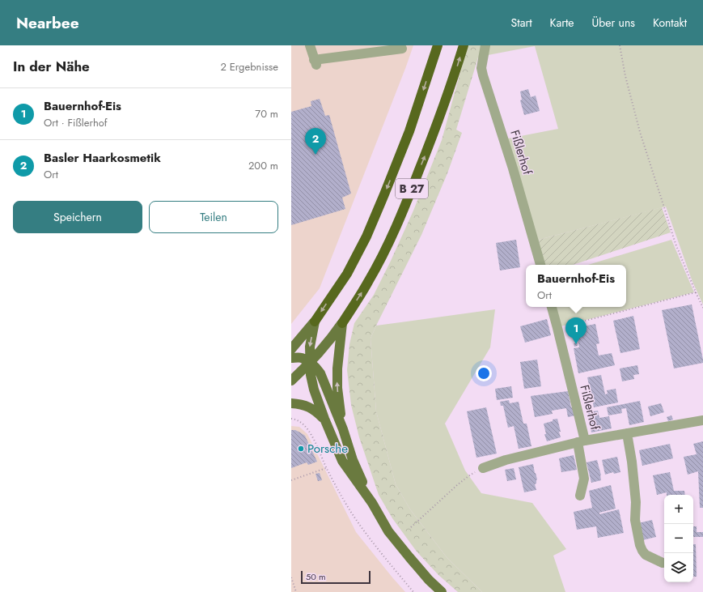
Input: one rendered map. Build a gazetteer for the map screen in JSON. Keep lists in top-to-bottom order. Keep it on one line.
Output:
{"streets":{"highway":["B 27"],"street":["Fißlerhof"]},"places":["Porsche"],"scale_bar":"50 m","page":{"header":"Nearbee","nav":["Start","Karte","Über uns","Kontakt"],"heading":["In der Nähe","2 Ergebnisse"],"list":[{"mark":"1","name":"Bauernhof-Eis","note":"Ort · Fißlerhof","value":"70 m"},{"mark":"2","name":"Basler Haarkosmetik","note":"Ort","value":"200 m"}],"pins":["2","1"],"buttons":["Speichern","Teilen"],"popup":["Bauernhof-Eis","Ort"],"map_buttons":["+","−"],"scale":"50 m"}}
